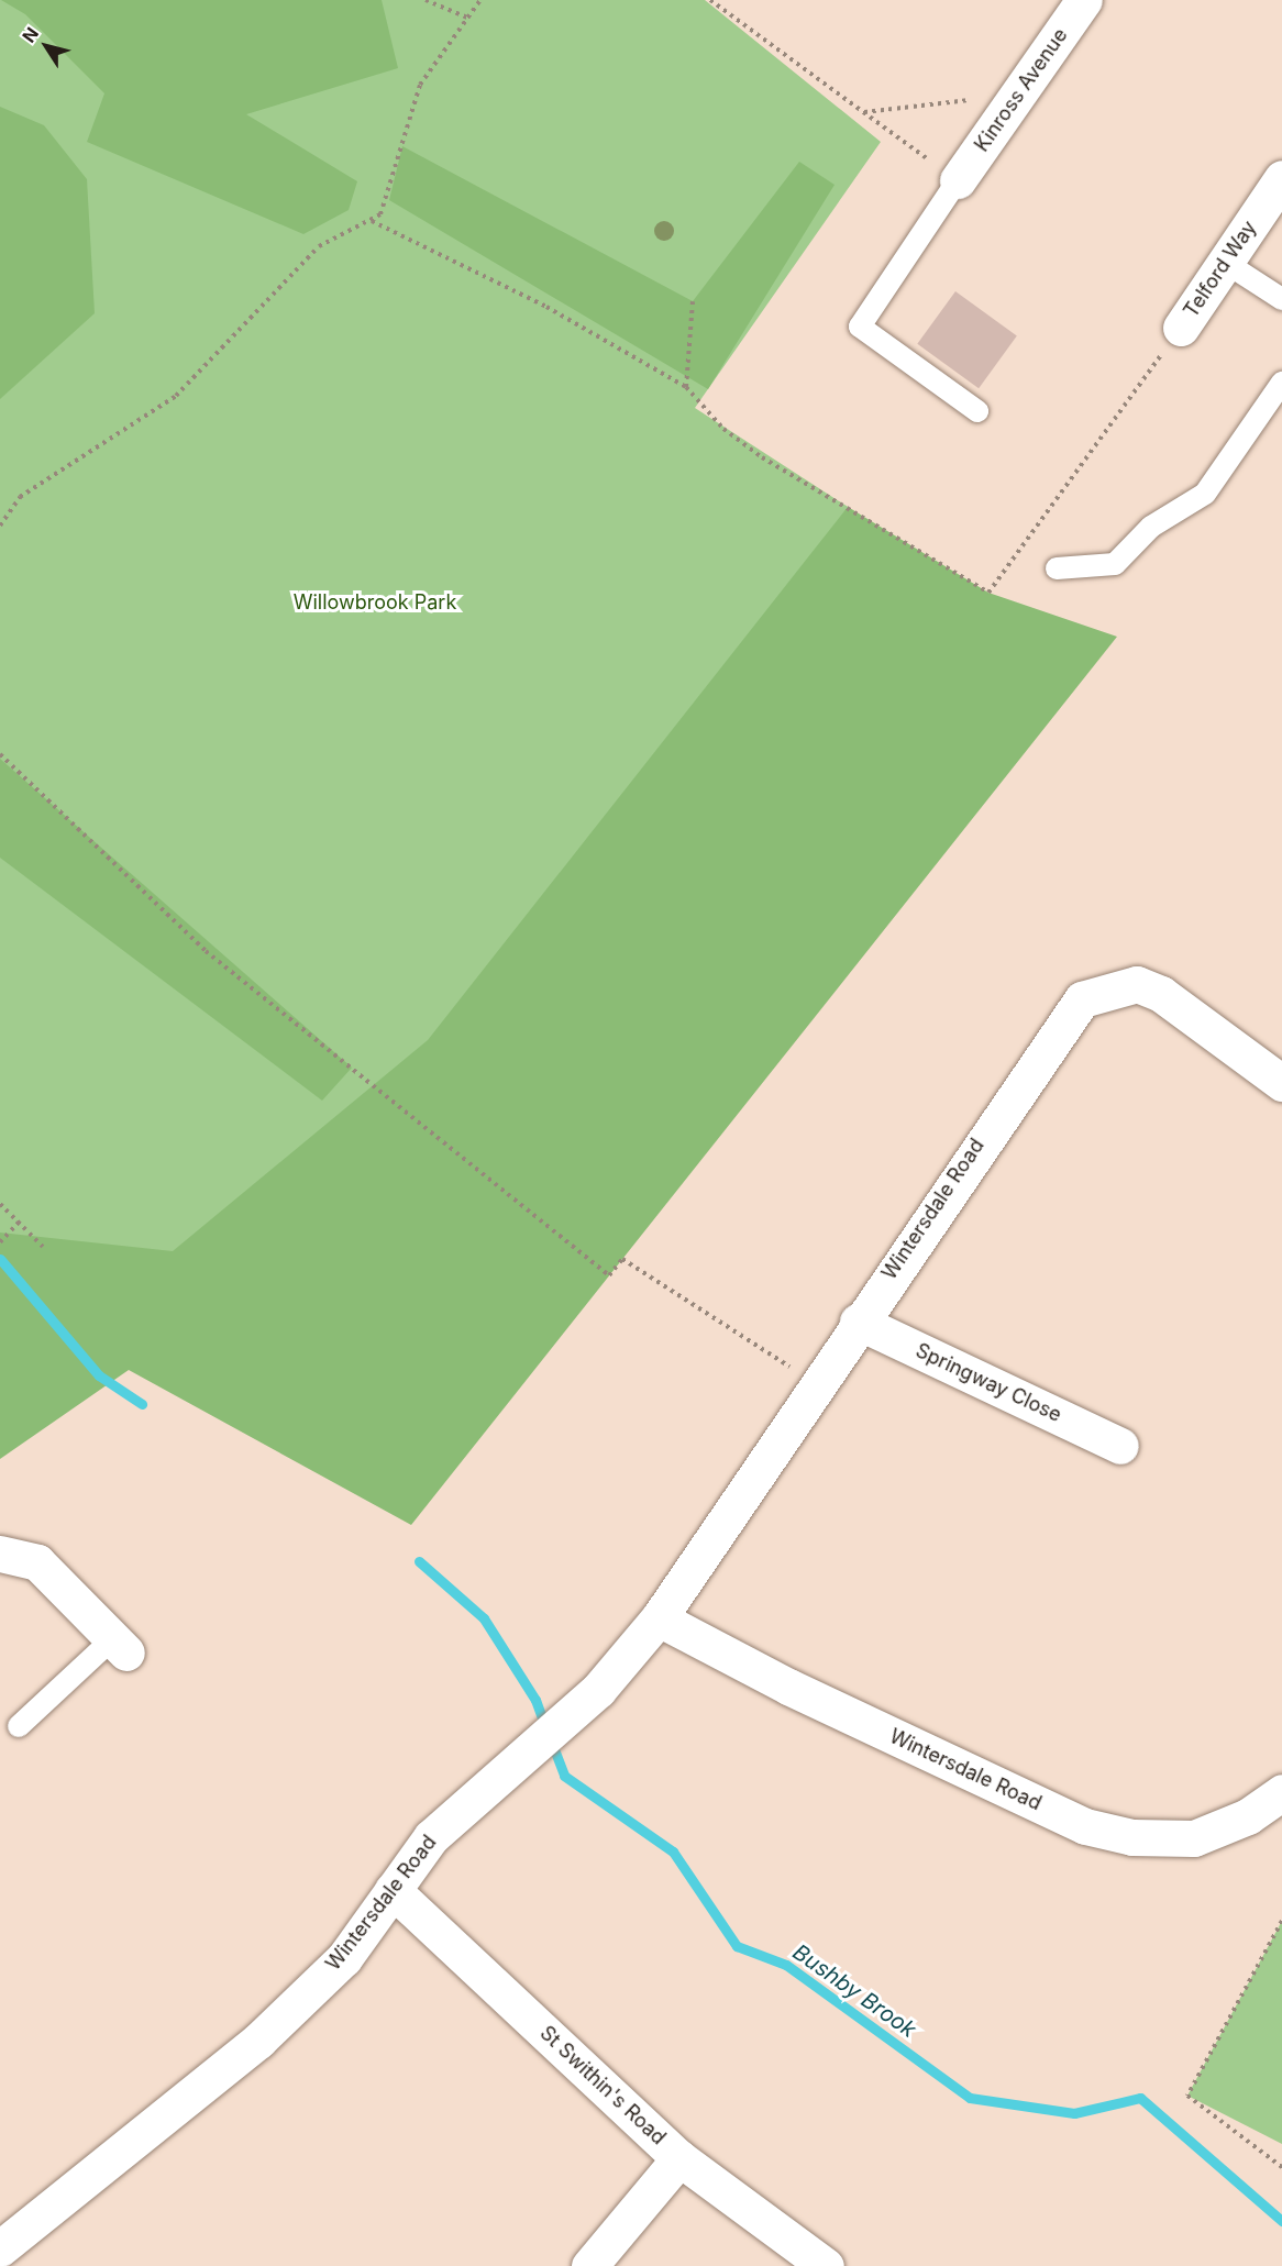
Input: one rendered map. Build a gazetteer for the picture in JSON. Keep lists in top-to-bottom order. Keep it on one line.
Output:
{"streets":{"street":["Kinross Avenue","Telford Way","Wintersdale Road","Springway Close","St Swithin's Road"]},"crossings":[["Wintersdale Road","Springway Close"],["Wintersdale Road","St Swithin's Road"]],"water":["Bushby Brook"],"parks":["Willowbrook Park"],"north":"top left"}
